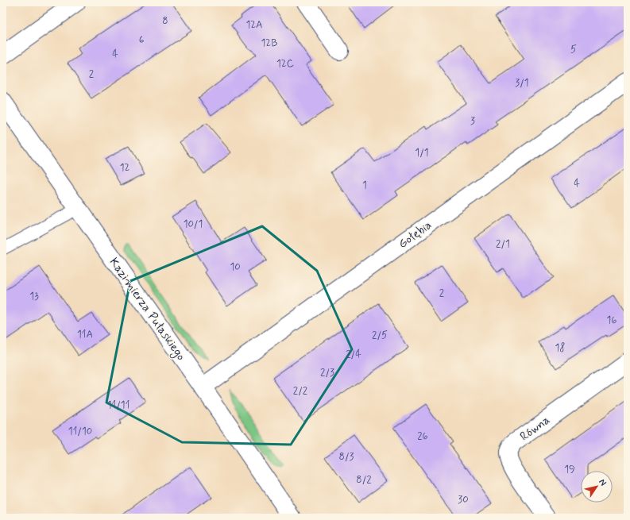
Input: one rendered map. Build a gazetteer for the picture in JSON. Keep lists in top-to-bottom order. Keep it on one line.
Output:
{"streets":{"street":["Gołębia","Kazimierza Pułaskiego","Równa"]},"crossings":[["Gołębia","Kazimierza Pułaskiego"]],"house_numbers":["8","12A","6","12B","5","4","12C","2","3/1","3","1/1","12","4","1","10/1","2/1","10","2","13","16","11A","2/5","18","2/4","2/3","2/2","11/11","11/10","26","8/3","19","8/2","30"],"north":"top right"}
